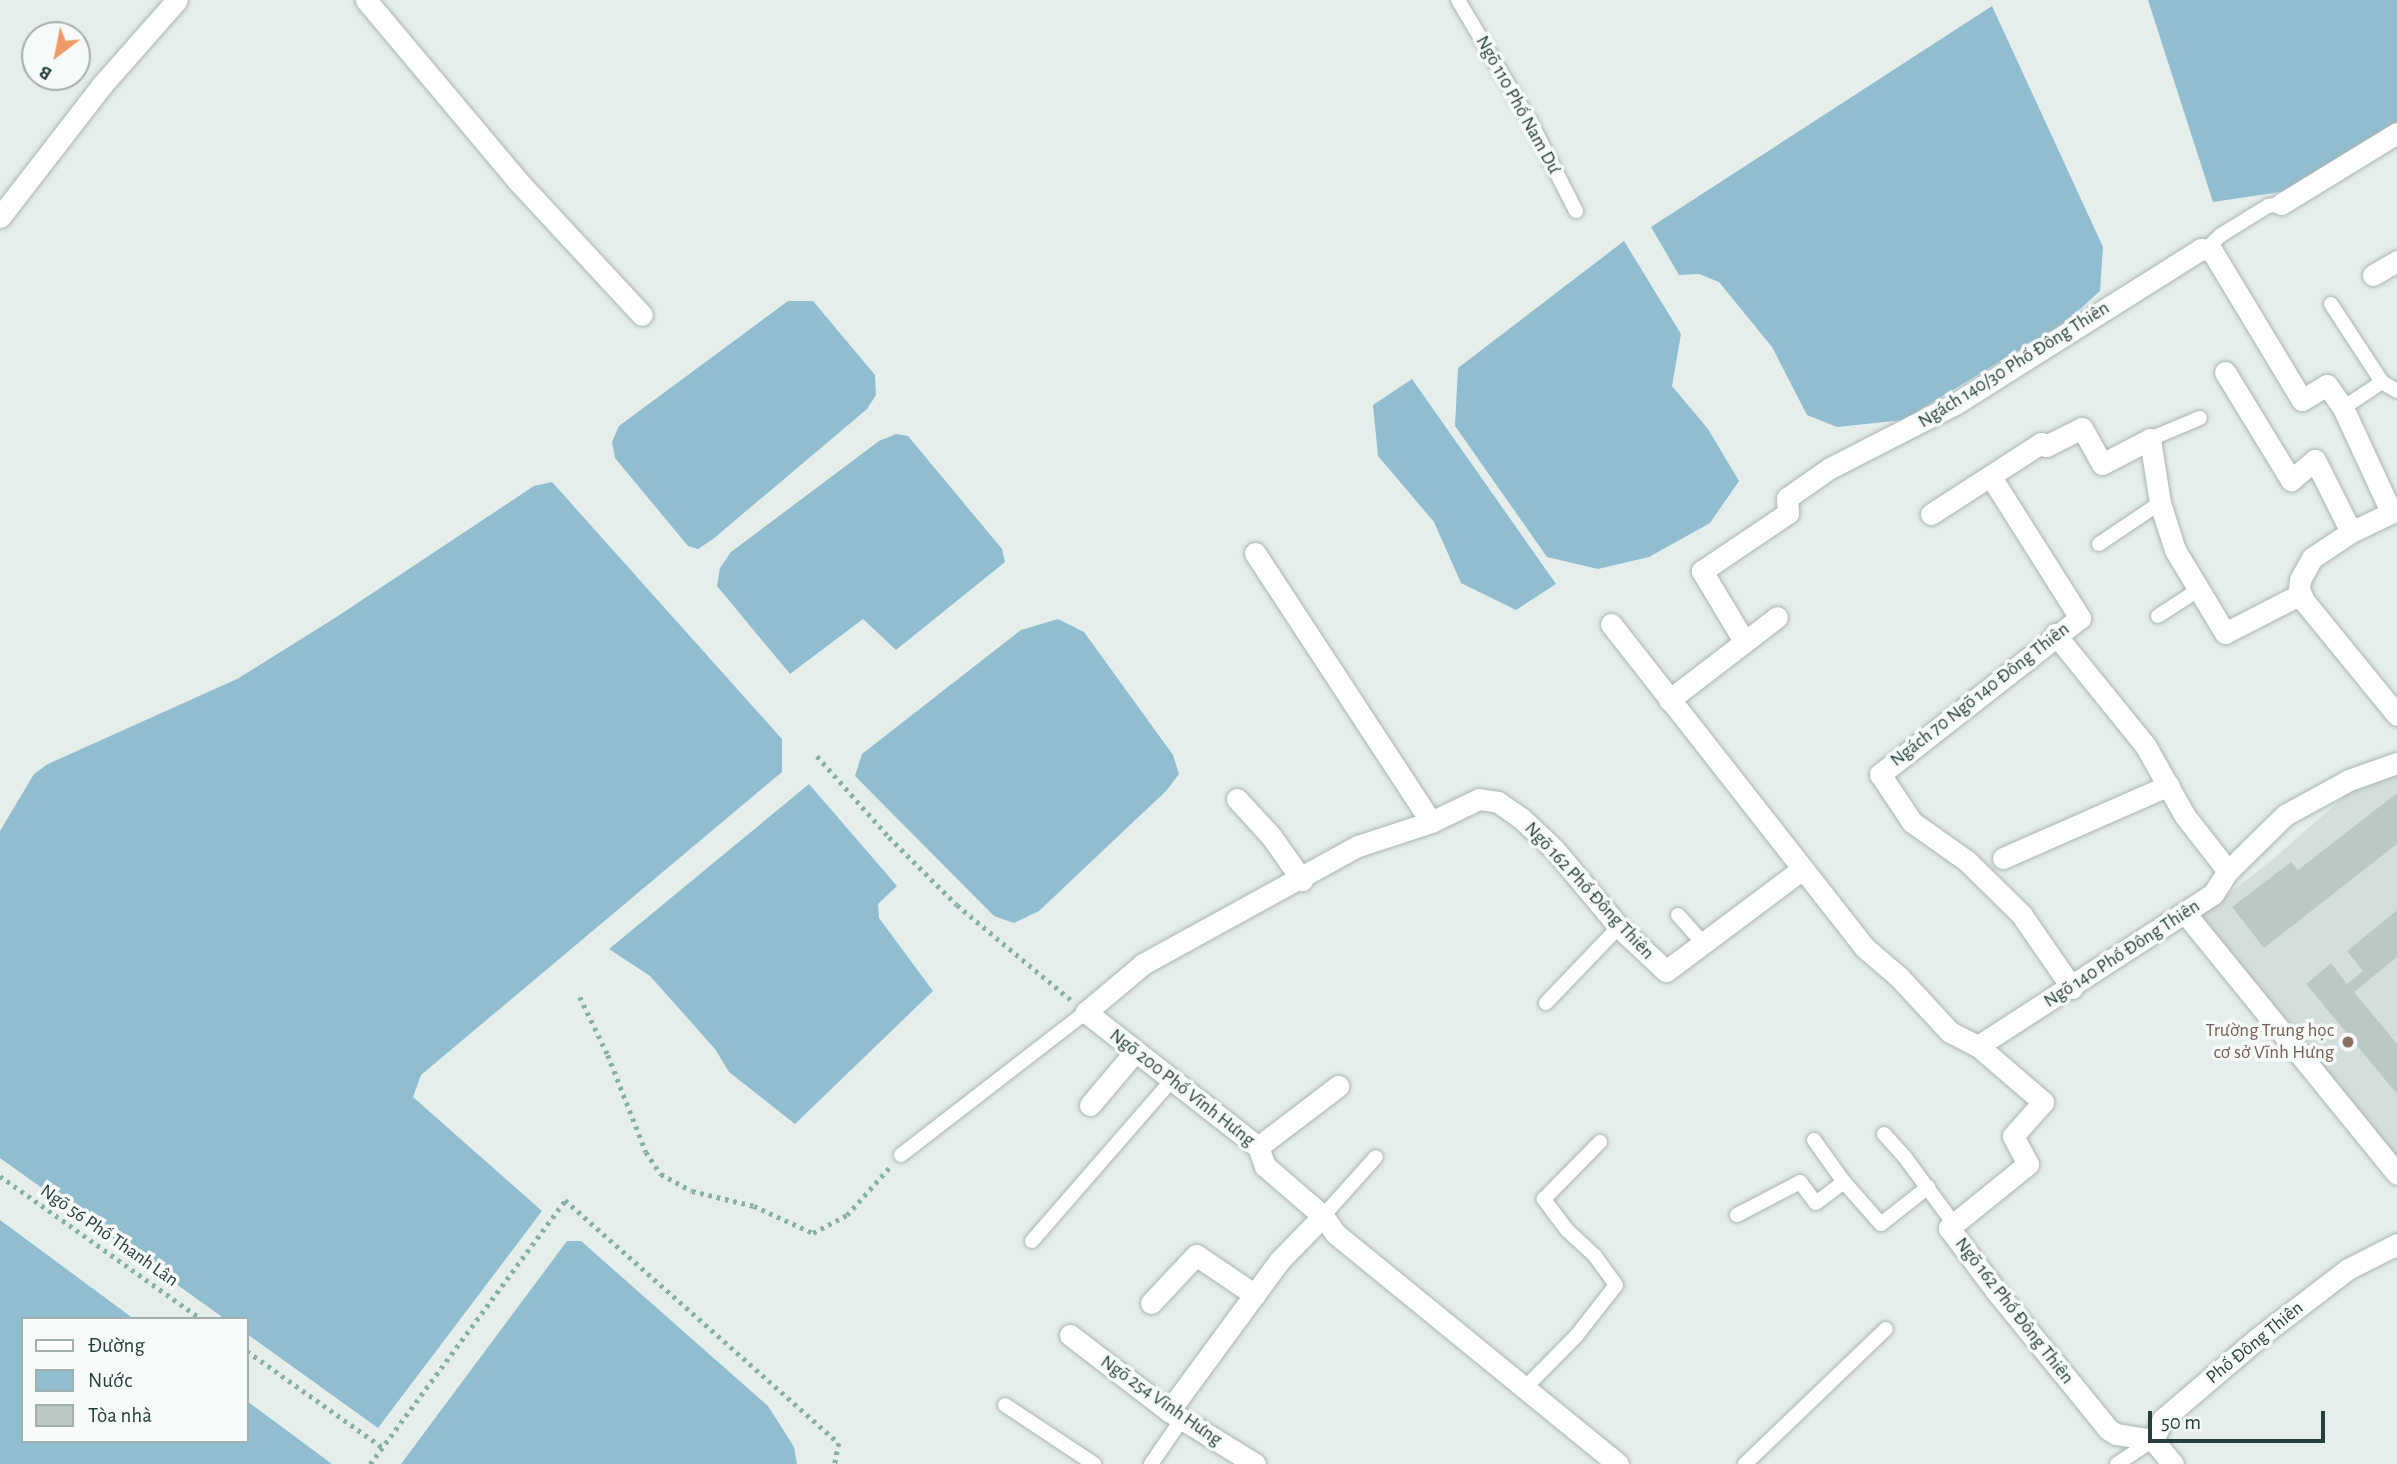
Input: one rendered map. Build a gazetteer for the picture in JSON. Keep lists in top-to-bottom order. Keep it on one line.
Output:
{"streets":{"street":["Ngách 140/30 Phố Đông Thiên","Ngách 70 Ngõ 140 Đông Thiên","Ngõ 162 Phố Đông Thiên","Ngõ 140 Phố Đông Thiên","Ngõ 200 Phố Vĩnh Hưng","Phố Đông Thiên","Ngõ 254 Vĩnh Hưng"],"lane":["Ngõ 110 Phố Nam Dư"],"path":["Ngõ 56 Phố Thanh Lân"]},"crossings":[["Ngách 70 Ngõ 140 Đông Thiên","Ngõ 140 Phố Đông Thiên"],["Ngõ 162 Phố Đông Thiên","Ngõ 140 Phố Đông Thiên"],["Ngõ 162 Phố Đông Thiên","Ngõ 200 Phố Vĩnh Hưng"],["Ngõ 162 Phố Đông Thiên","Phố Đông Thiên"]],"places":["Trường Trung học cơ sở Vĩnh Hưng"],"legend":["Đường","Nước","Tòa nhà"],"scale_bar":"50 m","north":"bottom left"}
